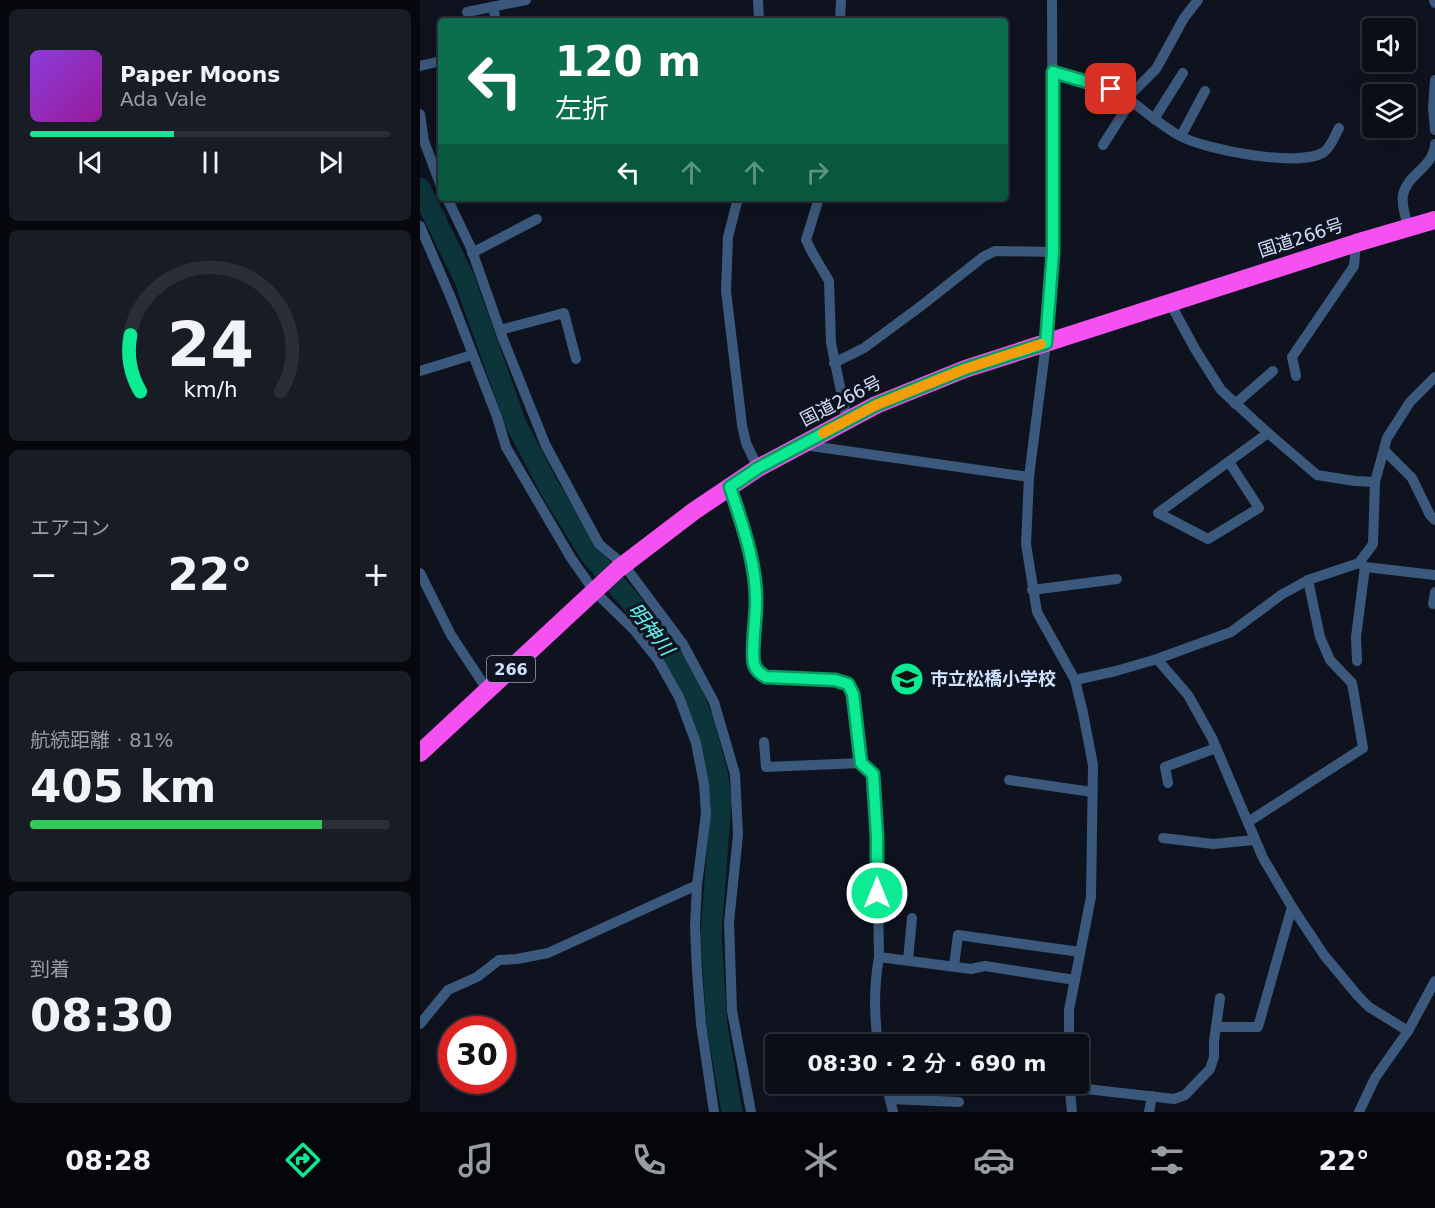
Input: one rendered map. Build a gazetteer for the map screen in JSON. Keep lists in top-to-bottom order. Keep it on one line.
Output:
{"streets":{"highway":["国道266号","266"]},"water":["明神川"],"places":{"school or university":["市立松橋小学校"]},"page":{"turn":["120 m","左折"],"song":["Paper Moons","Ada Vale"],"tile":["エアコン",["航続距離 · 81%","405 km"],["到着","08:30"]],"heat":["−","22°","+"],"limit":"30","trip":"08:30 · 2 分 · 690 m","tabs":["08:28","22°"],"gauge":["24","km/h"]}}
